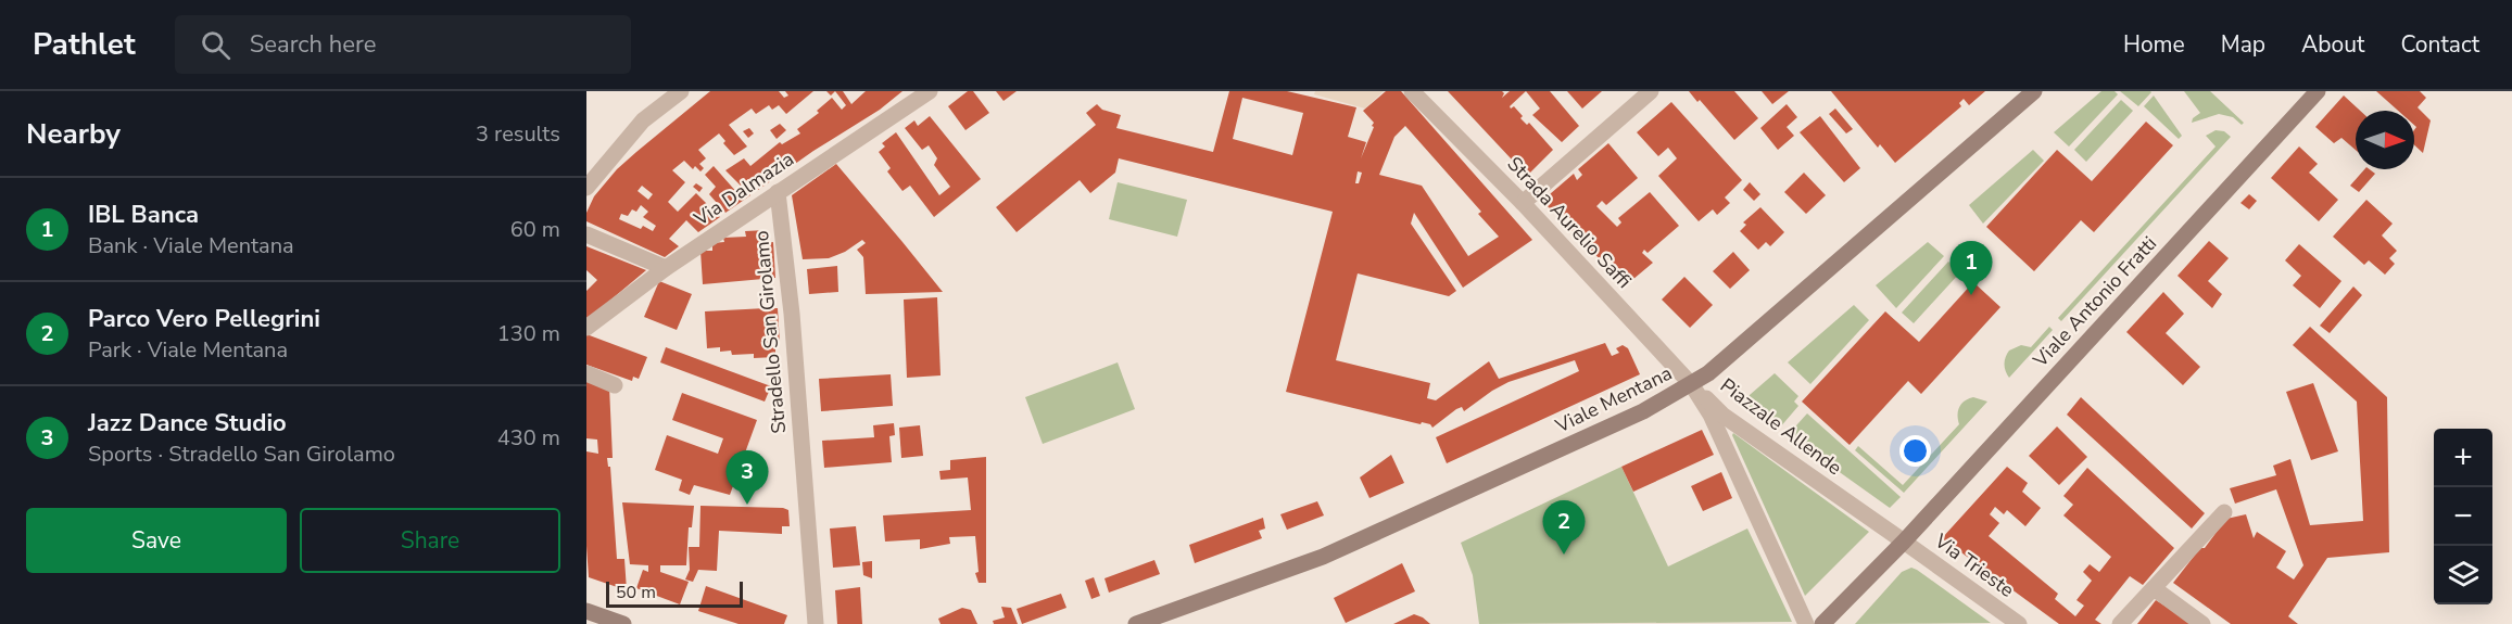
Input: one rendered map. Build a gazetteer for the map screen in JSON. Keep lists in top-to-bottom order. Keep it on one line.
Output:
{"streets":{"main road":["Viale Antonio Fratti","Viale Mentana"],"street":["Via Dalmazia","Strada Aurelio Saffi","Stradello San Girolamo","Piazzale Allende","Via Trieste"]},"crossings":[["Via Dalmazia","Stradello San Girolamo"],["Strada Aurelio Saffi","Viale Mentana"],["Strada Aurelio Saffi","Piazzale Allende"],["Viale Antonio Fratti","Piazzale Allende"],["Viale Antonio Fratti","Via Trieste"],["Viale Mentana","Piazzale Allende"],["Piazzale Allende","Via Trieste"]],"scale_bar":"50 m","north":"right","page":{"header":"Pathlet","search":"Search here","nav":["Home","Map","About","Contact"],"heading":["Nearby","3 results"],"list":[{"mark":"1","name":"IBL Banca","note":"Bank · Viale Mentana","value":"60 m"},{"mark":"2","name":"Parco Vero Pellegrini","note":"Park · Viale Mentana","value":"130 m"},{"mark":"3","name":"Jazz Dance Studio","note":"Sports · Stradello San Girolamo","value":"430 m"}],"pins":["1","3","2"],"map_buttons":["+","−"],"buttons":["Save","Share"],"scale":"50 m"}}
